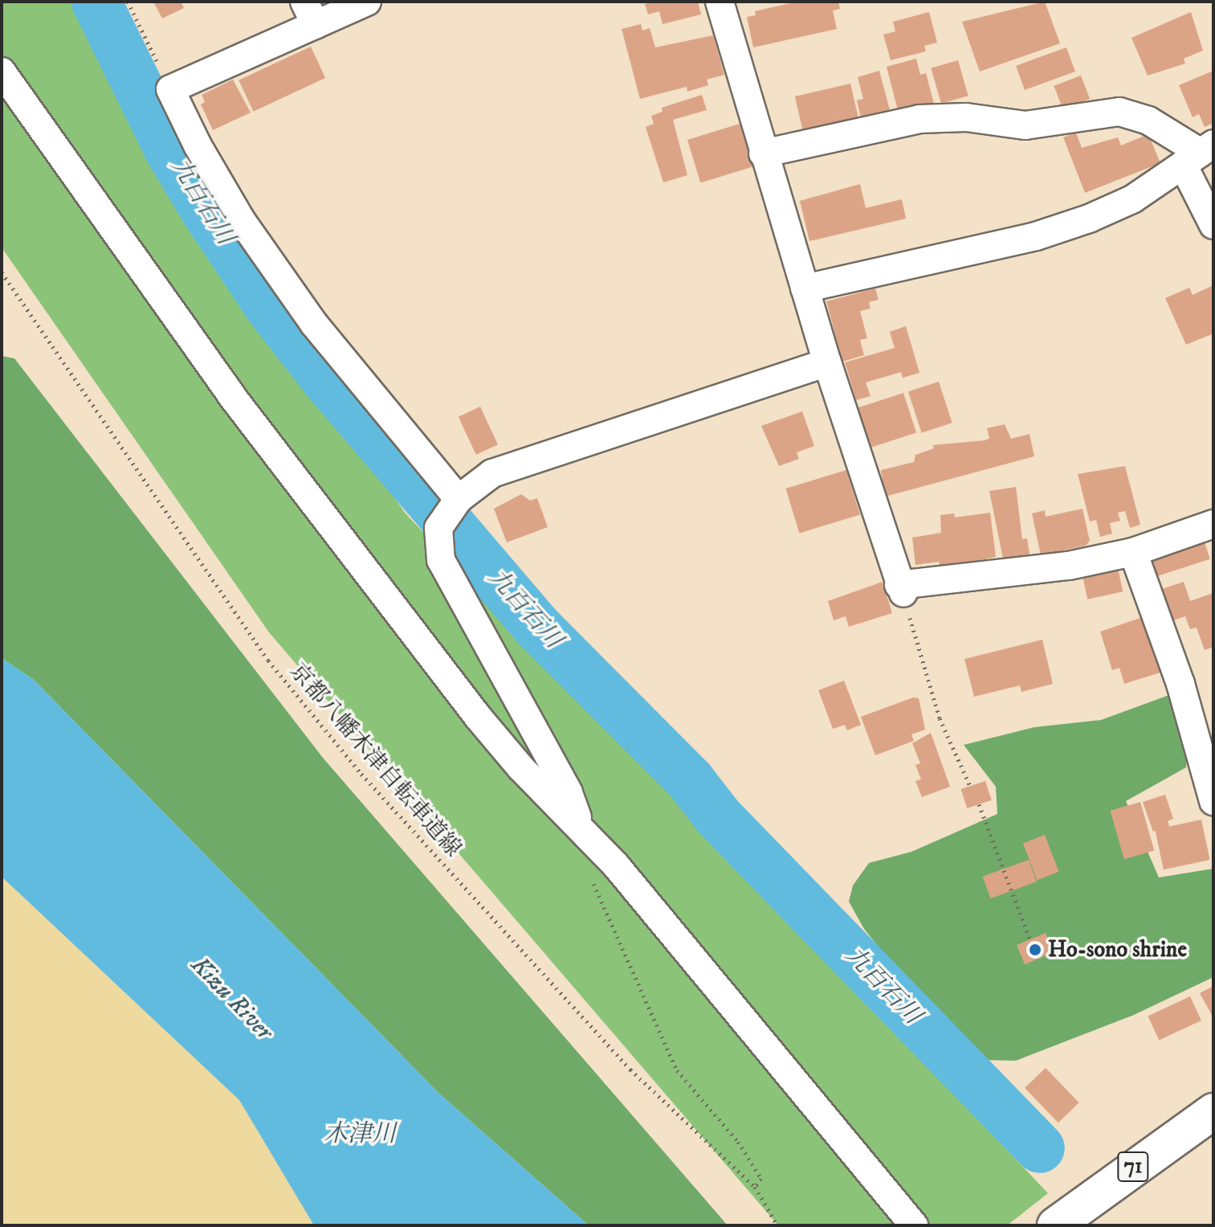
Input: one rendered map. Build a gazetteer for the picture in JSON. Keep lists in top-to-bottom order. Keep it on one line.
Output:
{"streets":{"main road":["71"],"path":["京都八幡木津自転車道線"]},"water":["九百石川","Kizu River","木津川"],"places":["Ho-sono shrine"]}
